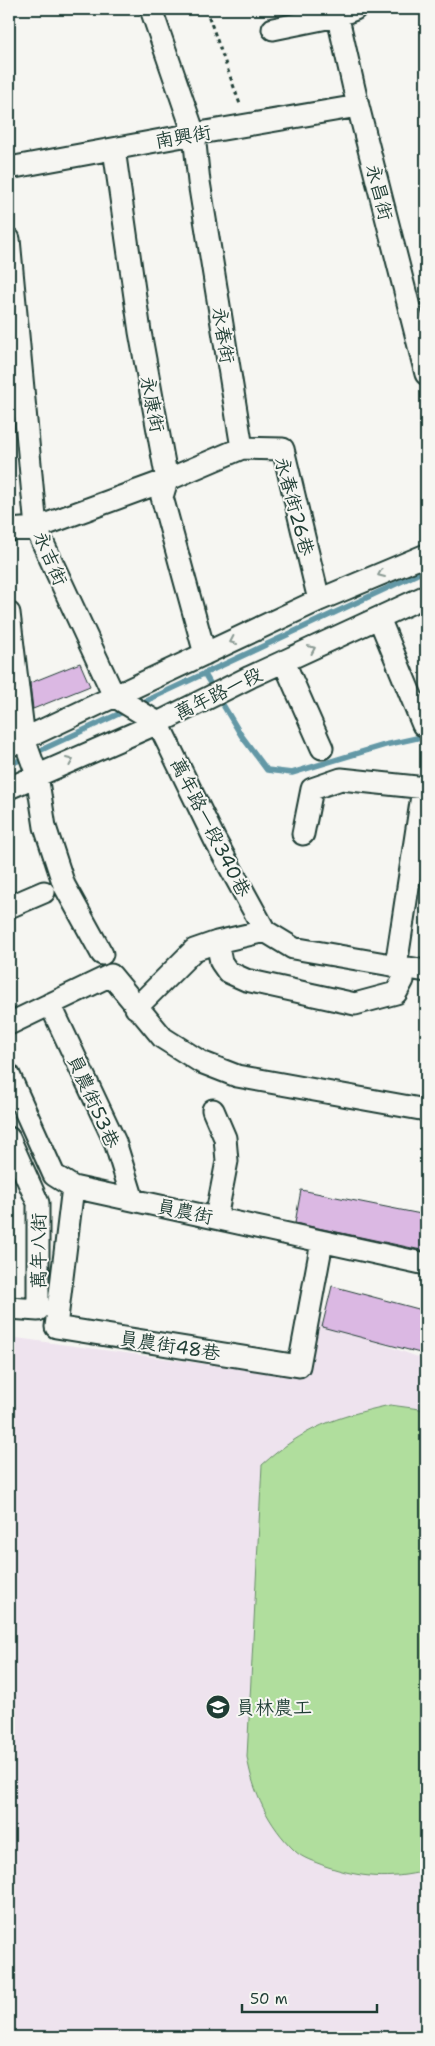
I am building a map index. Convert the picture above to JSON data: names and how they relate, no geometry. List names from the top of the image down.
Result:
{
  "streets": {
    "street": [
      "南興街",
      "永昌街",
      "永春街",
      "永康街",
      "永春街26巷",
      "永吉街",
      "萬年路一段",
      "萬年路一段340巷",
      "員農街53巷",
      "員農街",
      "萬年八街",
      "員農街48巷"
    ]
  },
  "crossings": [
    ["南興街", "永昌街"],
    ["南興街", "永春街"],
    ["南興街", "永康街"],
    ["永春街", "永春街26巷"],
    ["萬年路一段", "萬年路一段340巷"],
    ["員農街53巷", "員農街"],
    ["員農街", "員農街48巷"]
  ],
  "places": {
    "school or university": ["員林農工"]
  },
  "scale_bar": "50 m"
}
